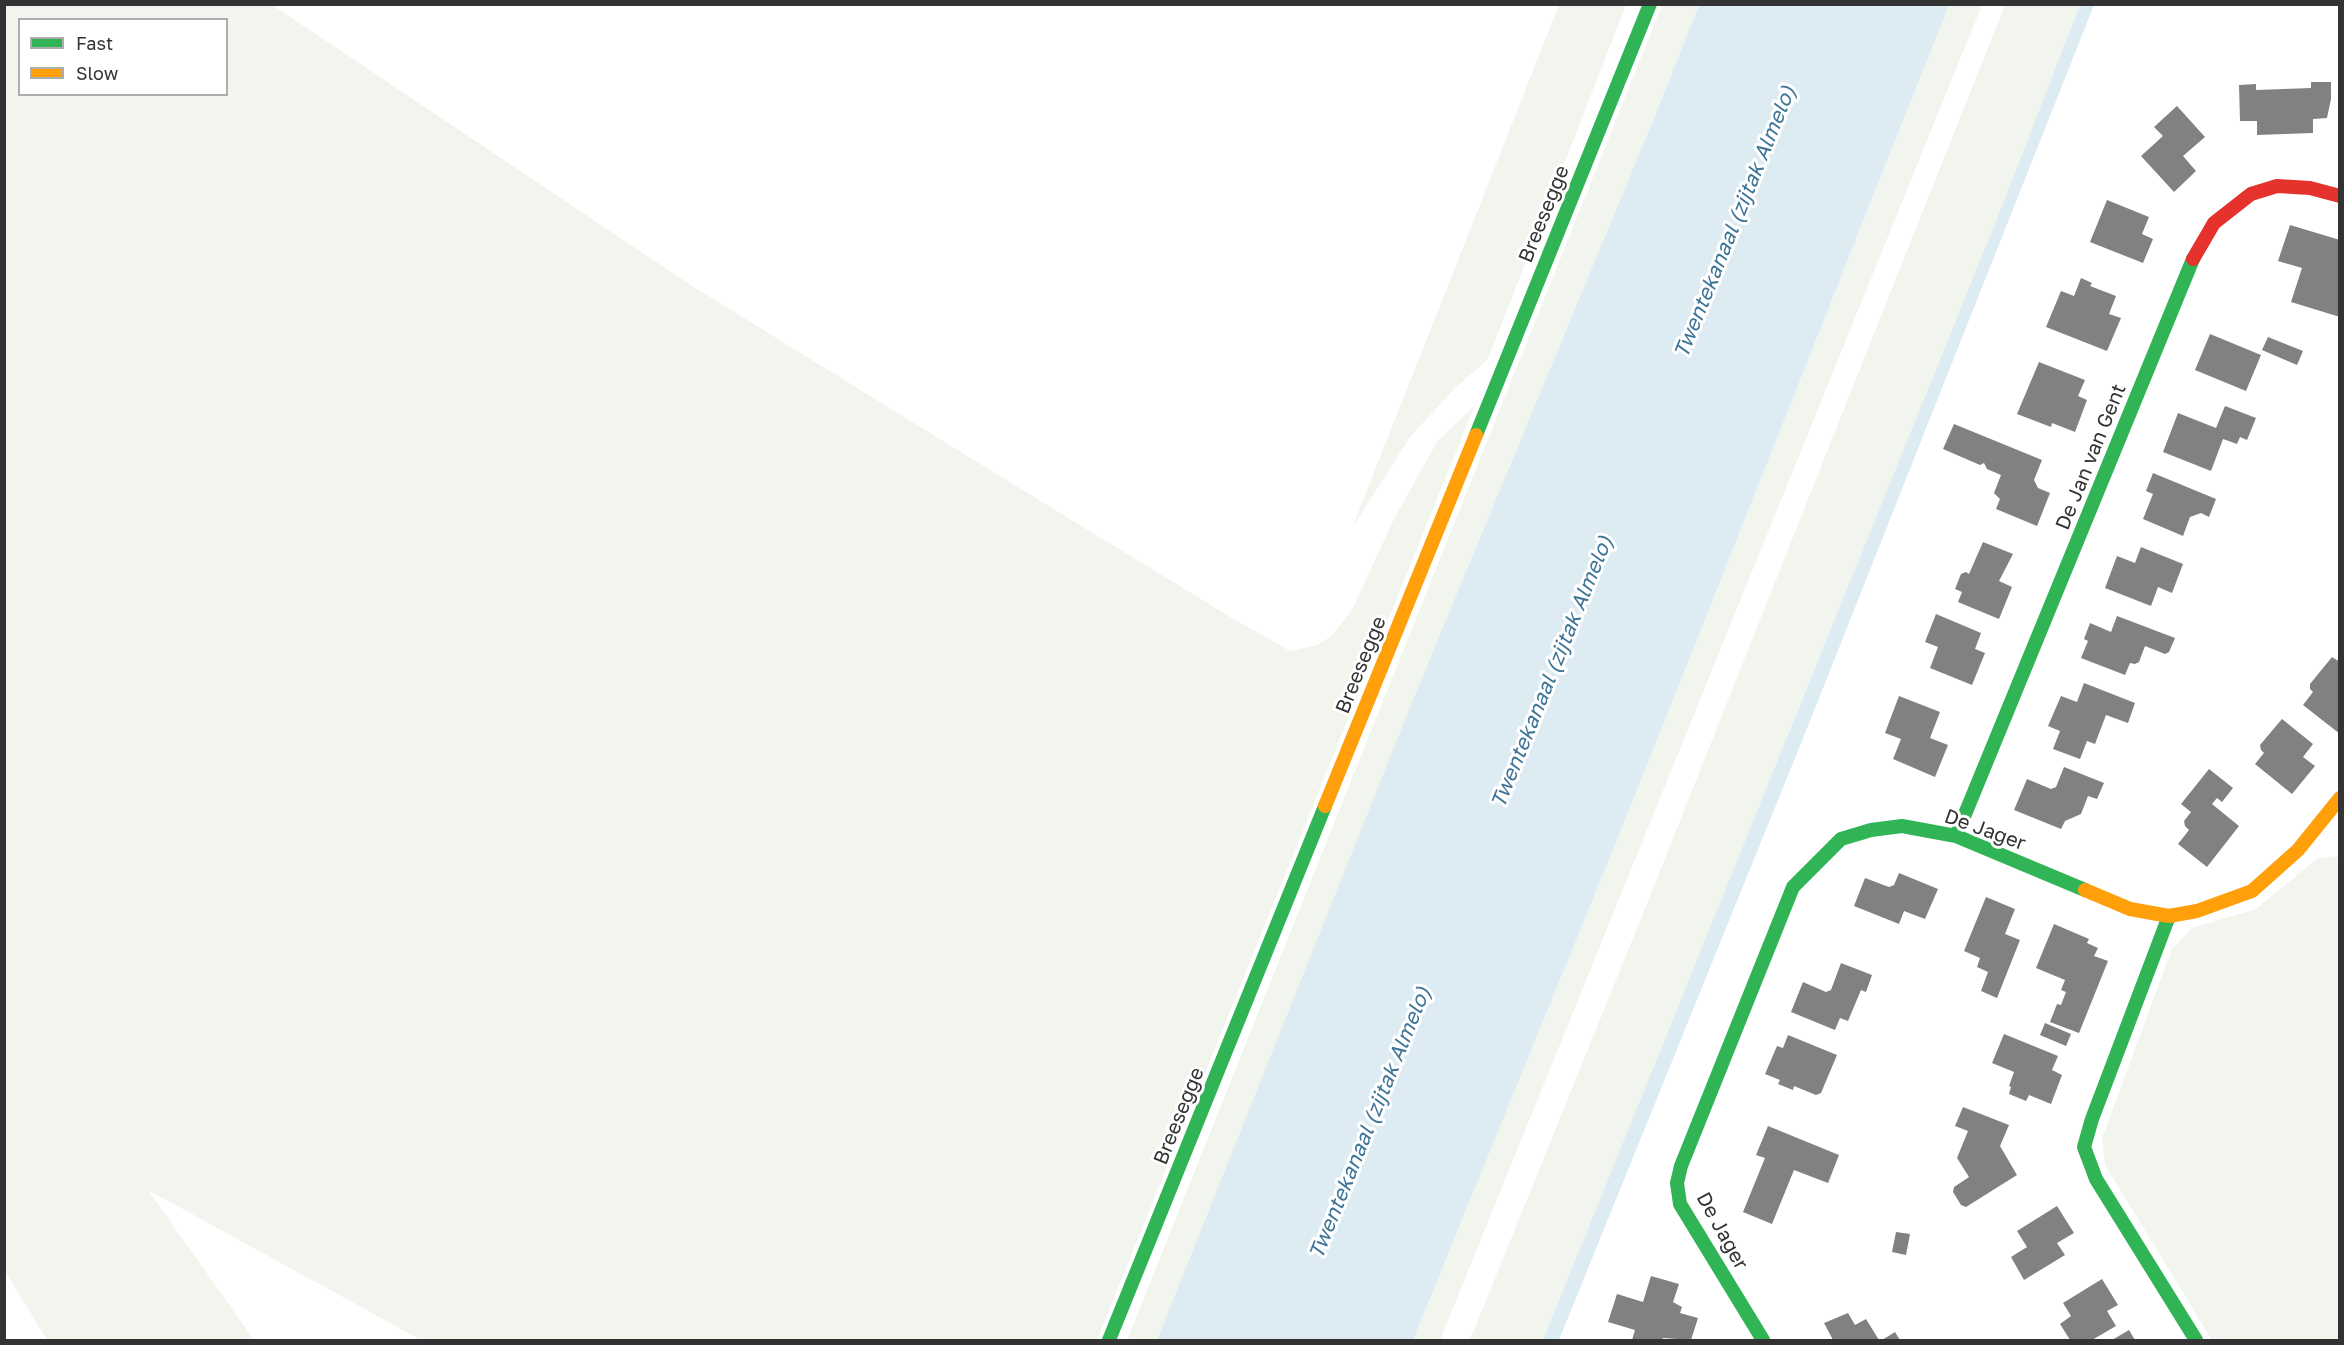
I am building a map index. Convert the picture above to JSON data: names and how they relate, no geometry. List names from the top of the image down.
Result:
{
  "streets": {
    "street": ["Breesegge", "De Jan van Gent", "De Jager"]
  },
  "crossings": [
    ["De Jan van Gent", "De Jager"]
  ],
  "water": ["Twentekanaal (zijtak Almelo)"],
  "legend": ["Fast", "Slow"]
}
